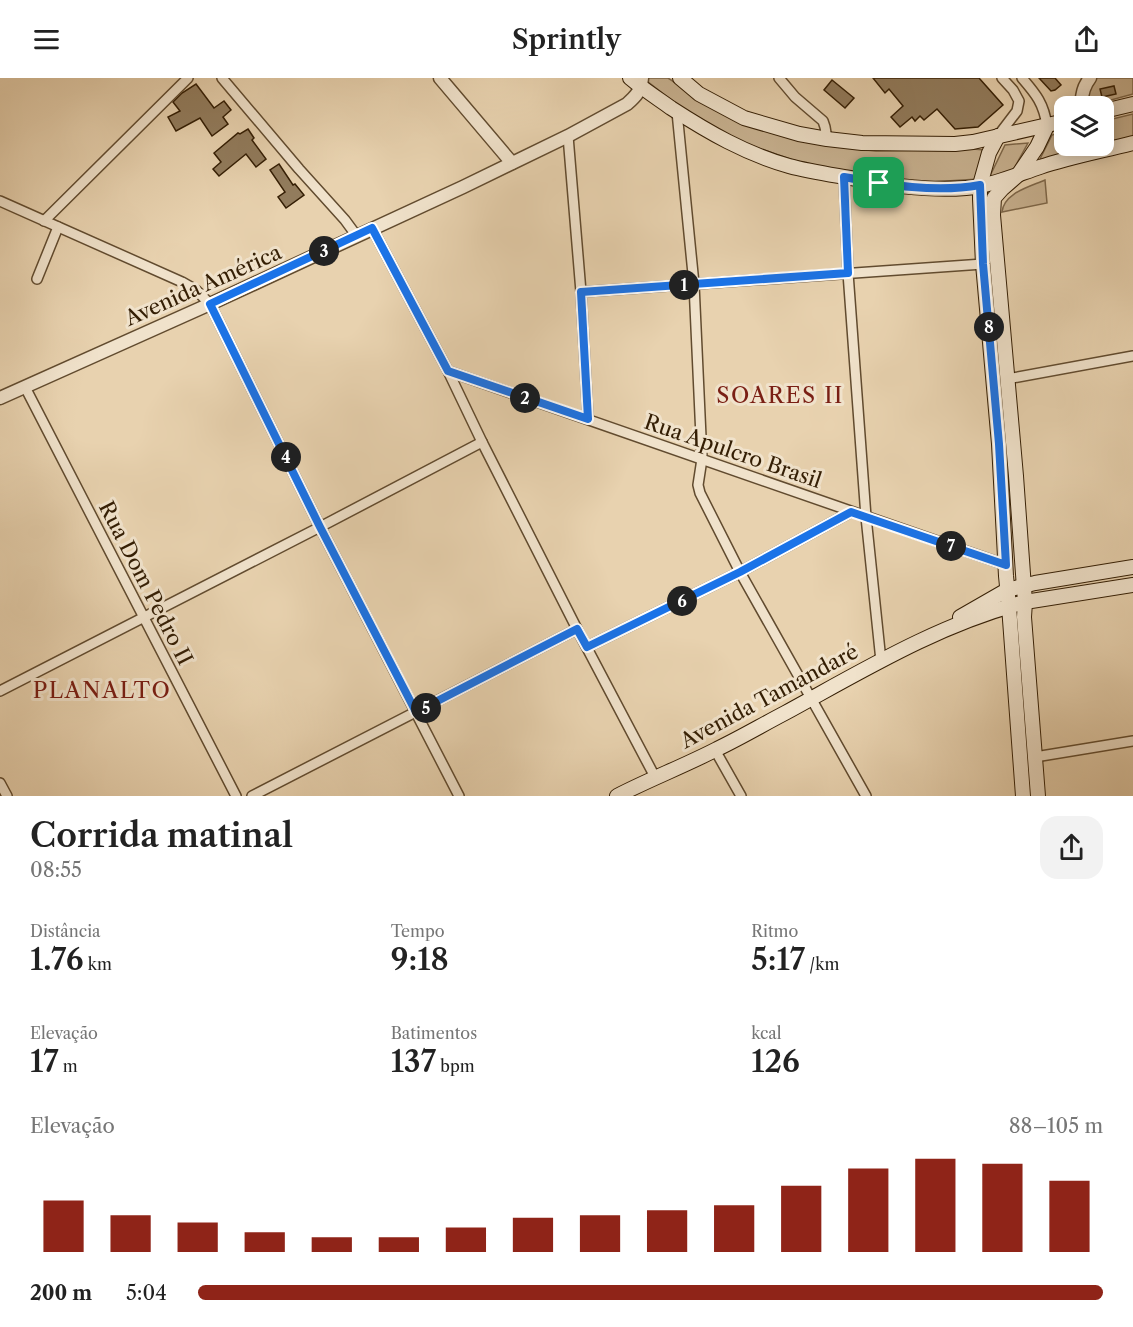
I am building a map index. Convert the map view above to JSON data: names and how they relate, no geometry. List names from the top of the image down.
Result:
{
  "streets": {
    "main road": ["Avenida Tamandaré"],
    "street": ["Avenida América", "Rua Apulcro Brasil", "Rua Dom Pedro II"]
  },
  "crossings": [
    ["Avenida América", "Rua Dom Pedro II"]
  ],
  "districts": ["SOARES II", "PLANALTO"],
  "page": {
    "header": "Sprintly",
    "pins": [
      "3",
      "1",
      "8",
      "2",
      "4",
      "7",
      "6",
      "5"
    ],
    "heading": ["Corrida matinal", "08:55"],
    "stats": [
      ["Distância", "1.76 km"],
      ["Tempo", "9:18"],
      ["Ritmo", "5:17 /km"],
      ["Elevação", "17 m"],
      ["Batimentos", "137 bpm"],
      ["kcal", "126"]
    ],
    "chart": ["Elevação", "88–105 m"],
    "list": [
      {
        "name": "200 m",
        "note": "5:04"
      }
    ]
  }
}
